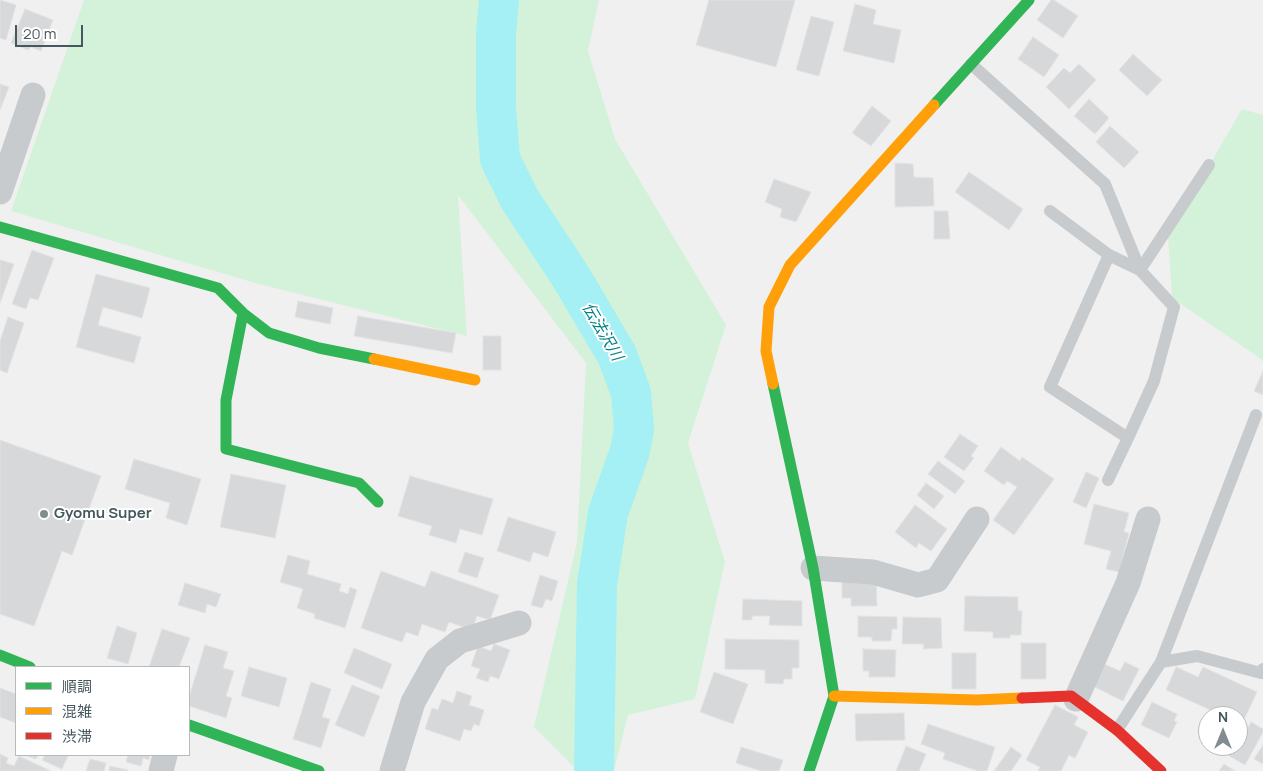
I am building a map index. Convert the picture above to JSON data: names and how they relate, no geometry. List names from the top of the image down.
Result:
{
  "water": ["伝法沢川"],
  "places": ["Gyomu Super"],
  "legend": ["順調", "混雑", "渋滞"],
  "scale_bar": "20 m",
  "north": "top"
}
